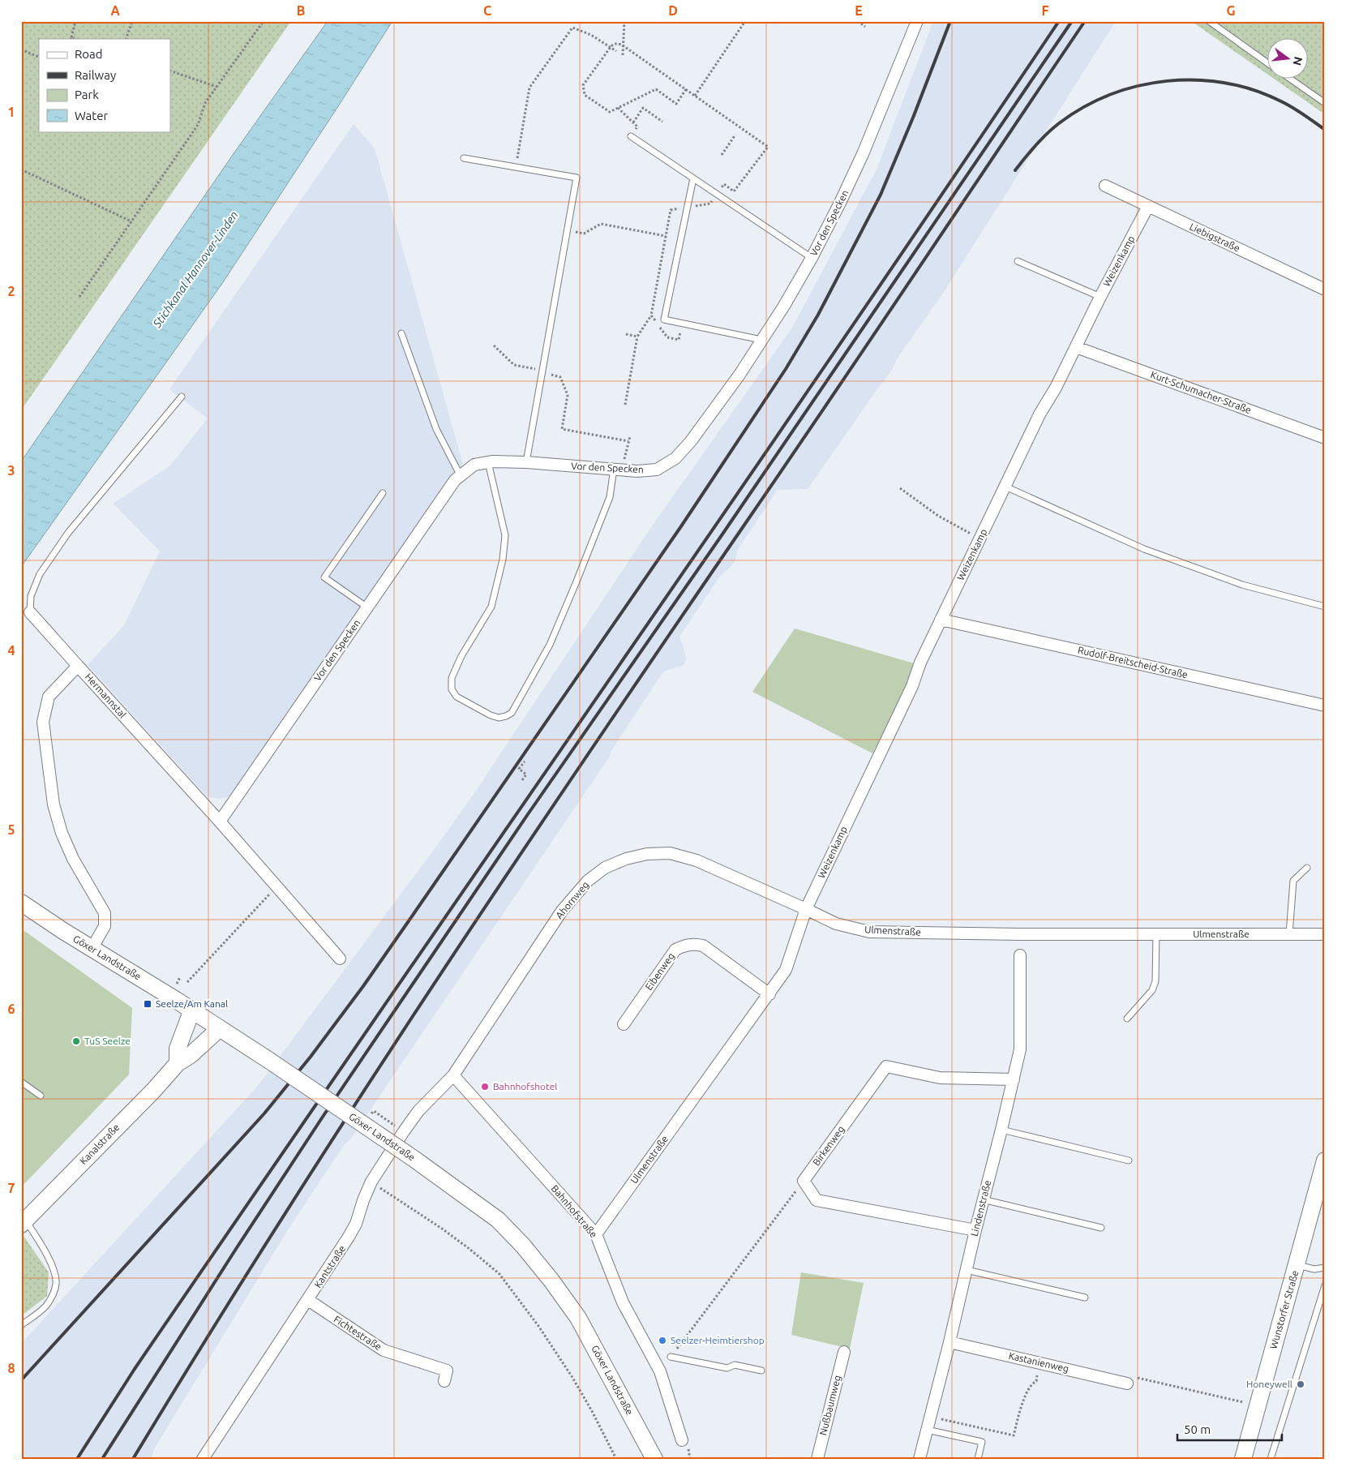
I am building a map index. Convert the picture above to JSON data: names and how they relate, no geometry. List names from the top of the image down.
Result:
{
  "streets": {
    "main road": ["Göxer Landstraße", "Kanalstraße", "Wunstorfer Straße"],
    "street": [
      "Vor den Specken",
      "Liebigstraße",
      "Weizenkamp",
      "Kurt-Schumacher-Straße",
      "Rudolf-Breitscheid-Straße",
      "Hermannstal",
      "Ahornweg",
      "Ulmenstraße",
      "Eibenweg",
      "Birkenweg",
      "Lindenstraße",
      "Bahnhofstraße",
      "Kantstraße",
      "Fichtestraße",
      "Kastanienweg",
      "Nußbaumweg"
    ]
  },
  "crossings": [
    ["Vor den Specken", "Hermannstal"],
    ["Liebigstraße", "Weizenkamp"],
    ["Weizenkamp", "Kurt-Schumacher-Straße"],
    ["Weizenkamp", "Rudolf-Breitscheid-Straße"],
    ["Weizenkamp", "Ahornweg"],
    ["Weizenkamp", "Ulmenstraße"],
    ["Hermannstal", "Göxer Landstraße"],
    ["Ahornweg", "Ulmenstraße"],
    ["Ahornweg", "Bahnhofstraße"],
    ["Ahornweg", "Kantstraße"],
    ["Ulmenstraße", "Eibenweg"],
    ["Ulmenstraße", "Bahnhofstraße"],
    ["Göxer Landstraße", "Kanalstraße"],
    ["Birkenweg", "Lindenstraße"],
    ["Lindenstraße", "Kastanienweg"],
    ["Bahnhofstraße", "Kantstraße"],
    ["Kantstraße", "Fichtestraße"]
  ],
  "water": ["Stichkanal Hannover-Linden"],
  "places": {
    "transit": ["Seelze/Am Kanal"],
    "other": [
      "TuS Seelze",
      "Bahnhofshotel",
      "Seelzer-Heimtiershop",
      "Honeywell"
    ]
  },
  "legend": [
    "Road",
    "Railway",
    "Park",
    "Water"
  ],
  "scale_bar": "50 m",
  "north": "right",
  "grid": {
    "columns": [
      "A",
      "B",
      "C",
      "D",
      "E",
      "F",
      "G"
    ],
    "rows": [
      "1",
      "2",
      "3",
      "4",
      "5",
      "6",
      "7",
      "8"
    ]
  }
}
